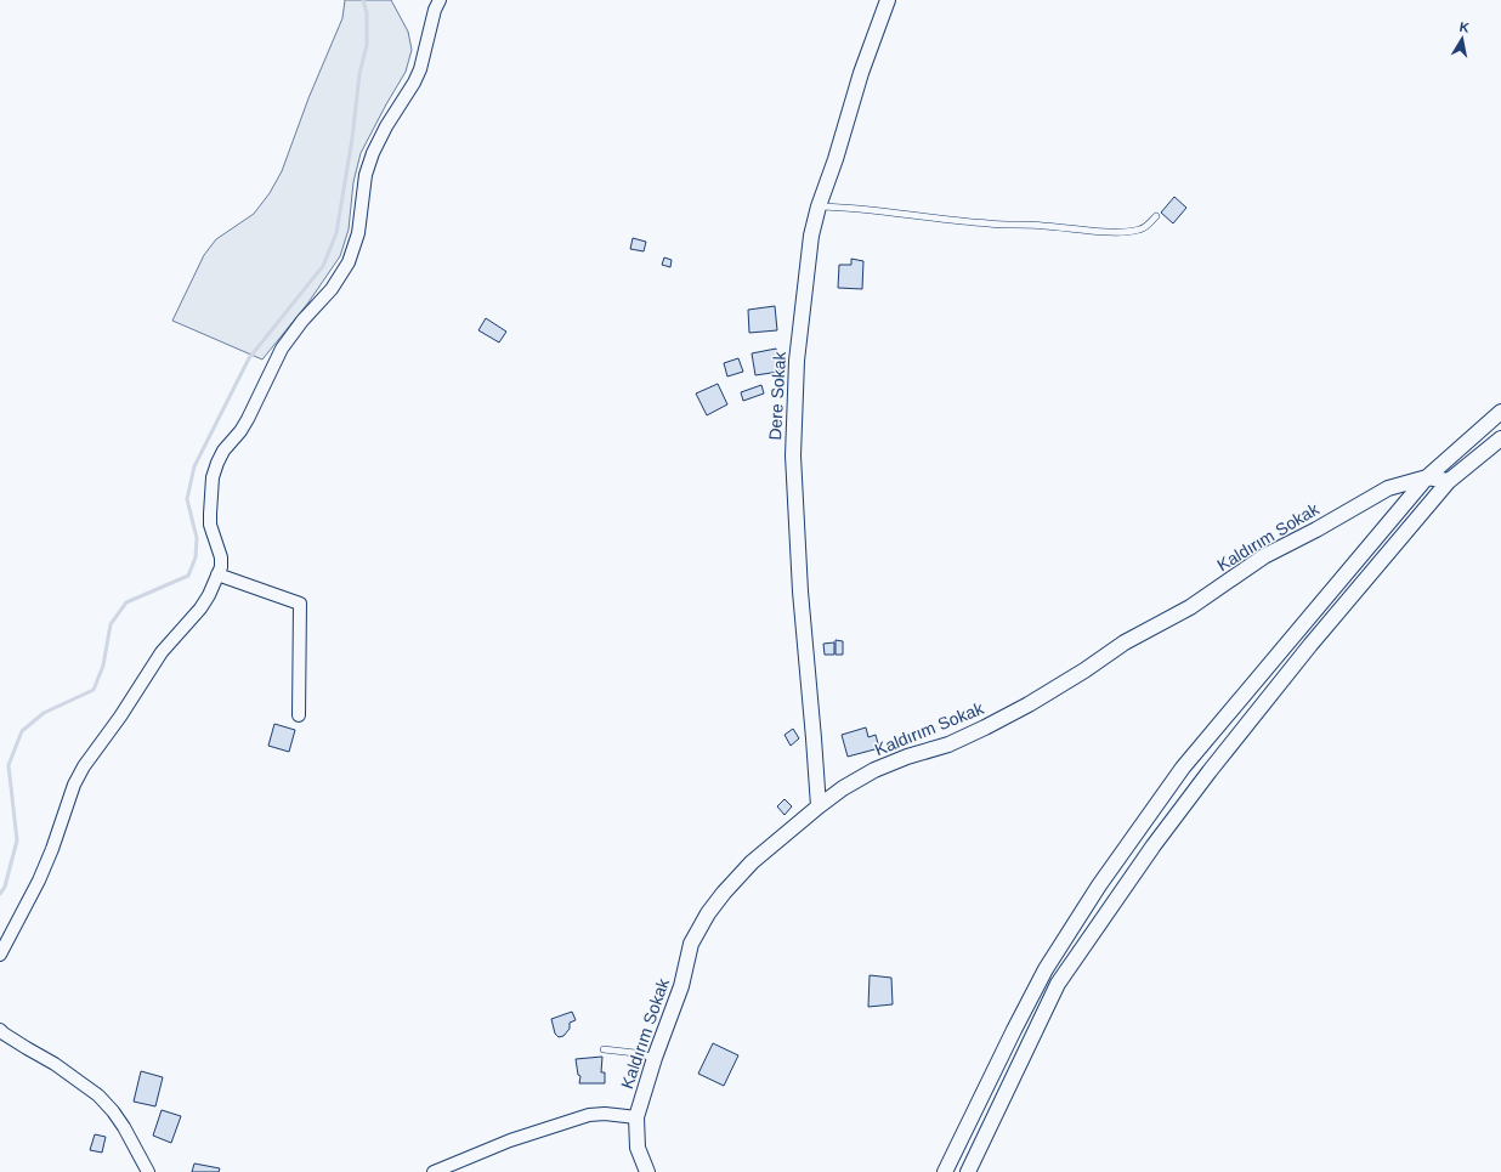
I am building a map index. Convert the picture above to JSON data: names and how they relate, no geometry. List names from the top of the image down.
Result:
{
  "streets": {
    "street": ["Dere Sokak", "Kaldırım Sokak"]
  },
  "crossings": [
    ["Dere Sokak", "Kaldırım Sokak"]
  ],
  "north": "top"
}
